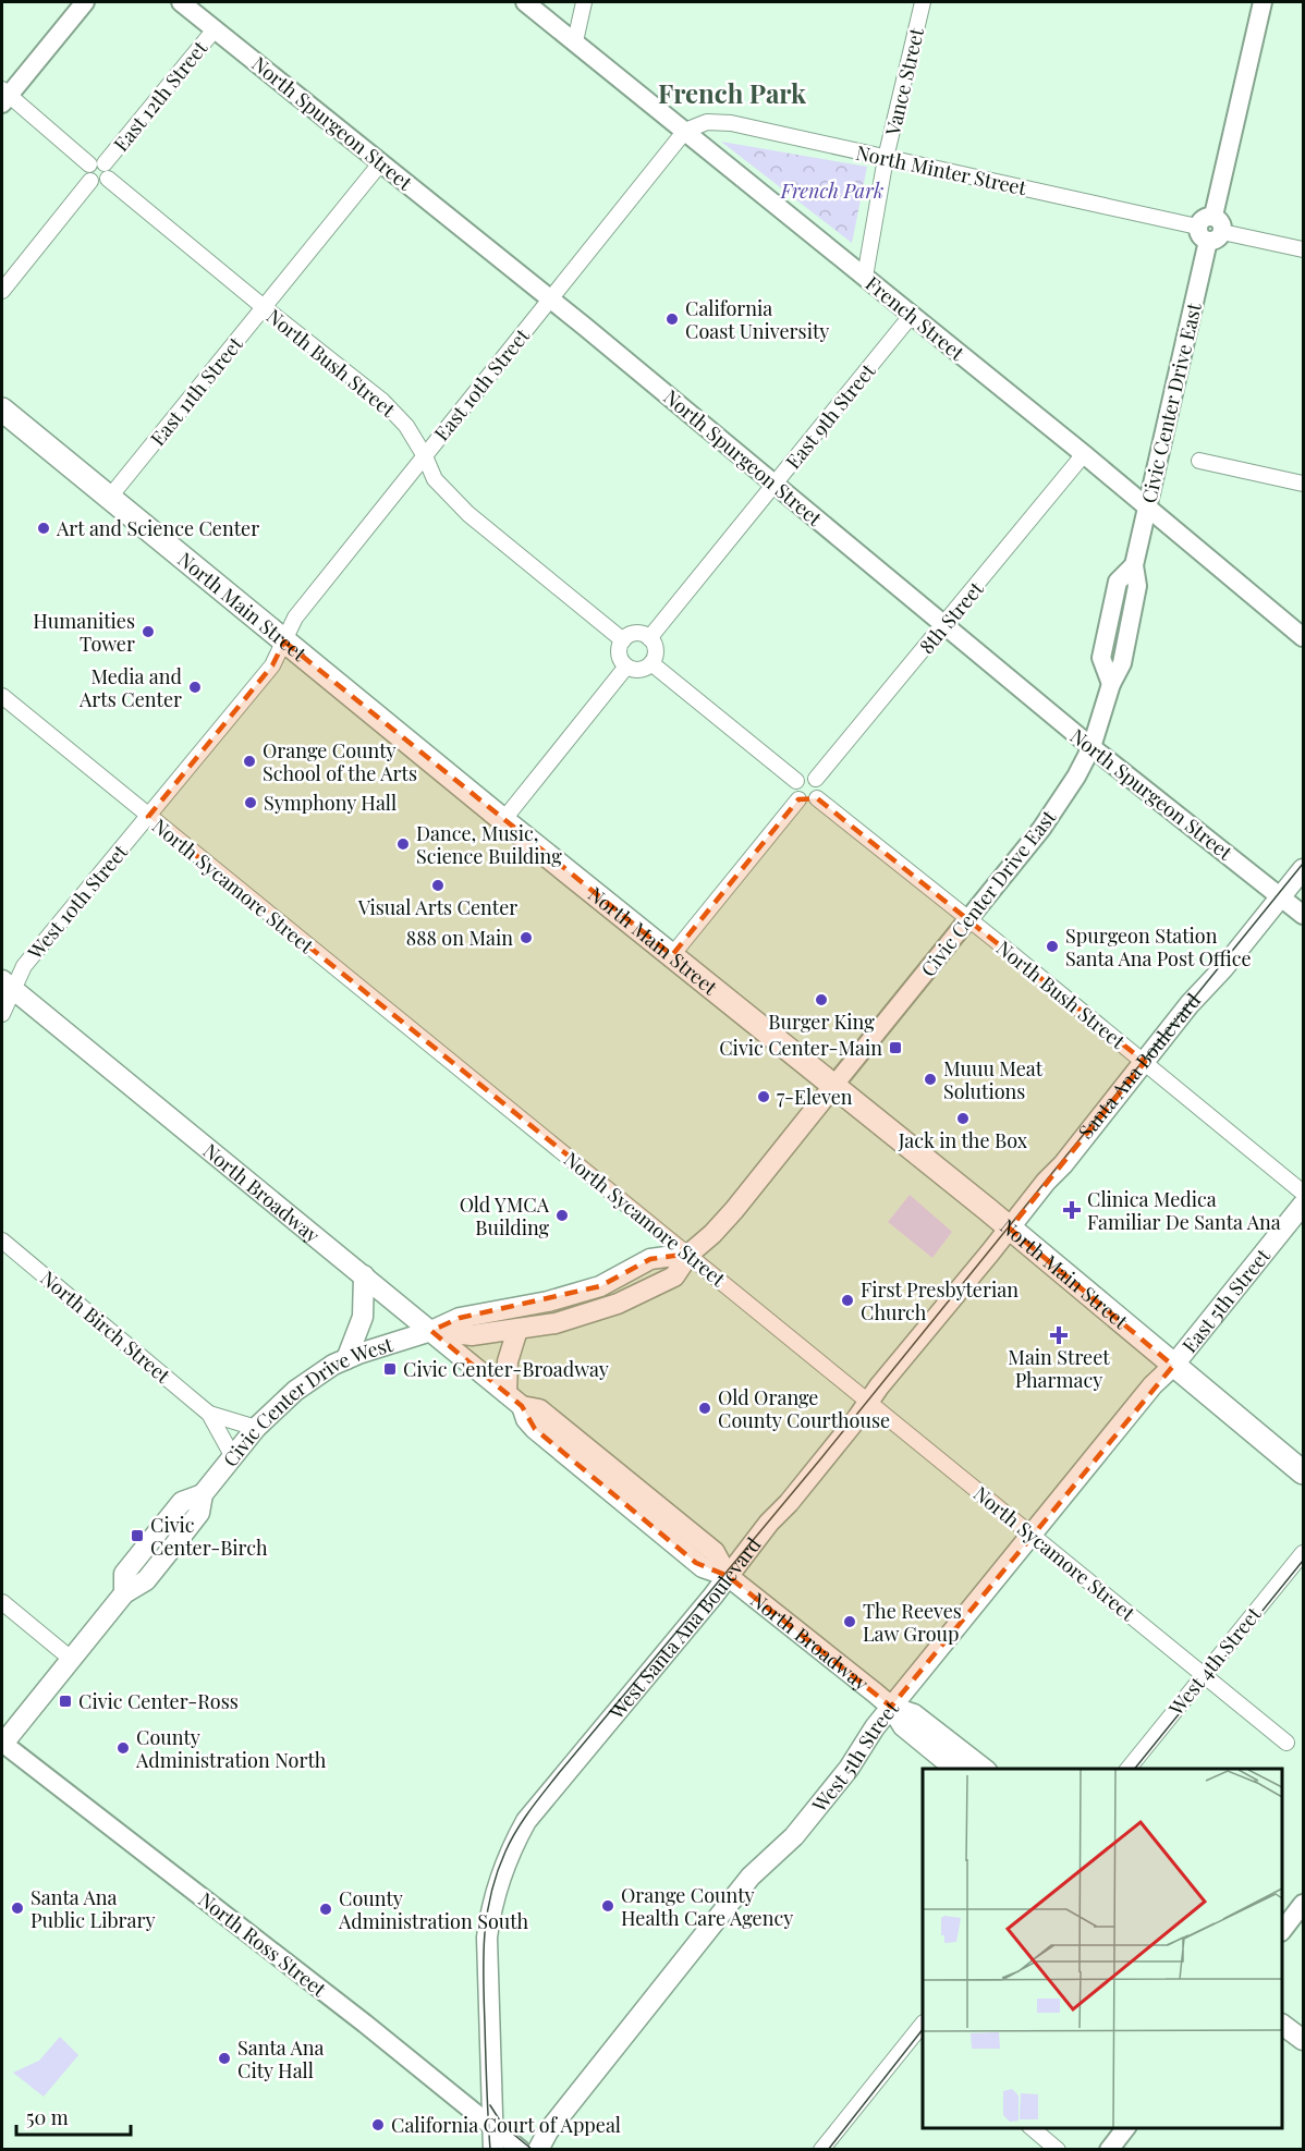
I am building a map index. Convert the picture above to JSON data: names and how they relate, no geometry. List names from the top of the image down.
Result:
{
  "streets": {
    "main road": [
      "North Main Street",
      "Santa Ana Boulevard",
      "North Broadway",
      "East 5th Street",
      "Civic Center Drive West",
      "West Santa Ana Boulevard",
      "West 5th Street"
    ],
    "street": [
      "Vance Street",
      "East 12th Street",
      "North Spurgeon Street",
      "North Minter Street",
      "French Street",
      "North Bush Street",
      "East 10th Street",
      "East 11th Street",
      "Civic Center Drive East",
      "East 9th Street",
      "8th Street",
      "North Sycamore Street",
      "West 10th Street",
      "North Birch Street",
      "West 4th Street",
      "North Ross Street"
    ]
  },
  "crossings": [
    ["Vance Street", "North Minter Street"],
    ["Vance Street", "French Street"],
    ["East 12th Street", "North Spurgeon Street"],
    ["East 12th Street", "North Bush Street"],
    ["North Spurgeon Street", "East 10th Street"],
    ["North Spurgeon Street", "East 11th Street"],
    ["North Spurgeon Street", "Civic Center Drive East"],
    ["North Spurgeon Street", "East 9th Street"],
    ["North Spurgeon Street", "8th Street"],
    ["North Spurgeon Street", "Santa Ana Boulevard"],
    ["North Minter Street", "French Street"],
    ["North Minter Street", "East 10th Street"],
    ["North Minter Street", "Civic Center Drive East"],
    ["French Street", "East 10th Street"],
    ["French Street", "Civic Center Drive East"],
    ["French Street", "East 9th Street"],
    ["French Street", "8th Street"],
    ["North Bush Street", "East 10th Street"],
    ["North Bush Street", "East 11th Street"],
    ["North Bush Street", "Civic Center Drive East"],
    ["North Bush Street", "East 9th Street"],
    ["North Bush Street", "8th Street"],
    ["North Bush Street", "Santa Ana Boulevard"],
    ["East 10th Street", "North Main Street"],
    ["East 10th Street", "West 10th Street"],
    ["East 11th Street", "North Main Street"],
    ["Civic Center Drive East", "North Main Street"],
    ["Civic Center Drive East", "Civic Center Drive West"],
    ["North Main Street", "West 10th Street"],
    ["North Main Street", "East 5th Street"],
    ["North Main Street", "Civic Center Drive West"],
    ["North Main Street", "West Santa Ana Boulevard"],
    ["North Main Street", "West 5th Street"],
    ["North Sycamore Street", "West 10th Street"],
    ["North Sycamore Street", "Civic Center Drive West"],
    ["North Sycamore Street", "West Santa Ana Boulevard"],
    ["North Sycamore Street", "West 4th Street"],
    ["North Sycamore Street", "West 5th Street"],
    ["West 10th Street", "North Broadway"],
    ["Santa Ana Boulevard", "West Santa Ana Boulevard"],
    ["North Broadway", "Civic Center Drive West"],
    ["North Broadway", "West Santa Ana Boulevard"],
    ["North Broadway", "West 5th Street"],
    ["East 5th Street", "West 5th Street"],
    ["North Birch Street", "Civic Center Drive West"],
    ["Civic Center Drive West", "North Ross Street"],
    ["West Santa Ana Boulevard", "North Ross Street"]
  ],
  "districts": ["French Park"],
  "parks": ["French Park"],
  "places": {
    "other": [
      "California Coast University",
      "Art and Science Center",
      "Humanities Tower",
      "Media and Arts Center",
      "Orange County School of the Arts",
      "Symphony Hall",
      "Dance, Music, Science Building",
      "Visual Arts Center",
      "888 on Main",
      "Spurgeon Station Santa Ana Post Office",
      "Burger King",
      "Muuu Meat Solutions",
      "7-Eleven",
      "Jack in the Box",
      "Old YMCA Building",
      "First Presbyterian Church",
      "Old Orange County Courthouse",
      "The Reeves Law Group",
      "County Administration North",
      "Orange County Health Care Agency",
      "Santa Ana Public Library",
      "County Administration South",
      "Santa Ana City Hall",
      "California Court of Appeal"
    ],
    "transit": [
      "Civic Center-Main",
      "Civic Center-Broadway",
      "Civic Center-Birch",
      "Civic Center-Ross"
    ],
    "health": ["Clinica Medica Familiar De Santa Ana", "Main Street Pharmacy"]
  },
  "scale_bar": "50 m"
}
